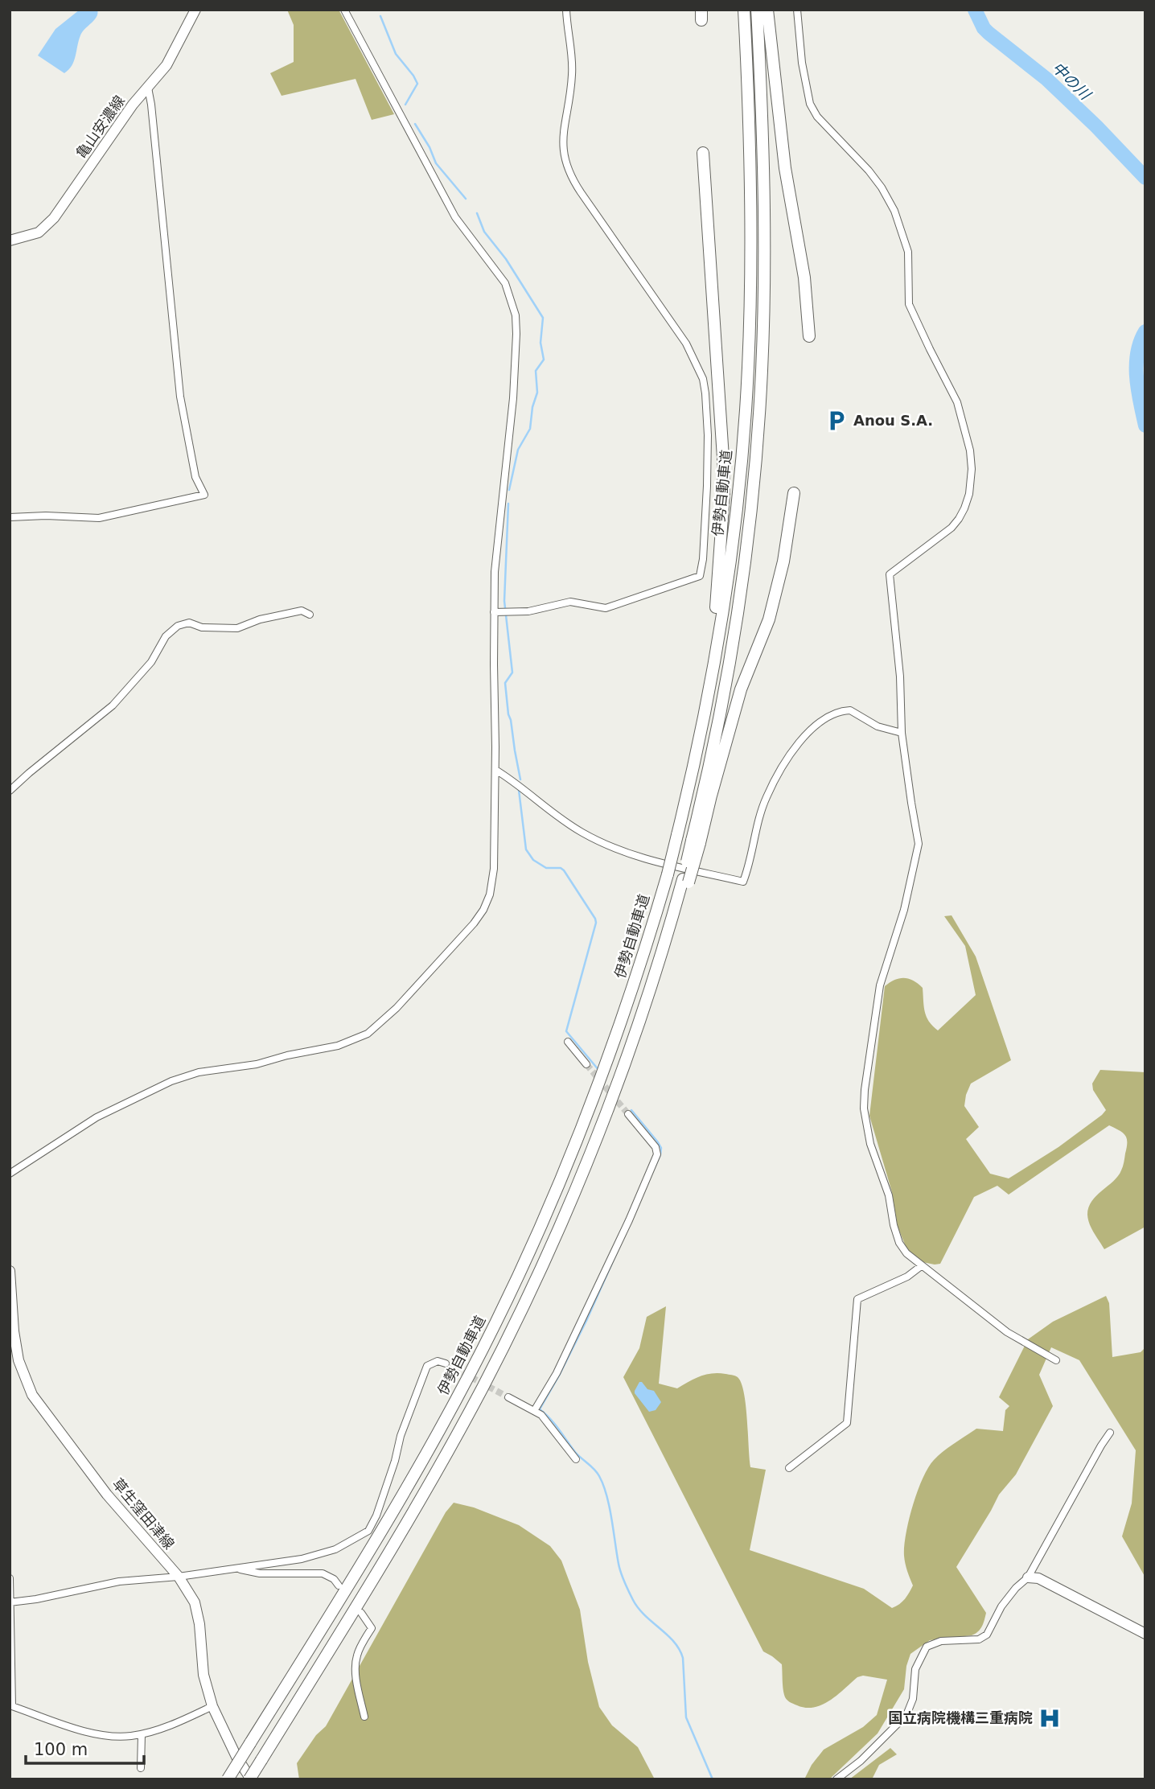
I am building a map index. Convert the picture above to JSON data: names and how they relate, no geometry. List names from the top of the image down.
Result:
{
  "streets": {
    "highway": ["伊勢自動車道"],
    "main road": ["亀山安濃線", "草生窪田津線"]
  },
  "crossings": [
    ["伊勢自動車道", "草生窪田津線"]
  ],
  "water": ["中の川"],
  "places": {
    "parking": ["Anou S.A."],
    "hospital": ["国立病院機構三重病院"]
  },
  "scale_bar": "100 m"
}
